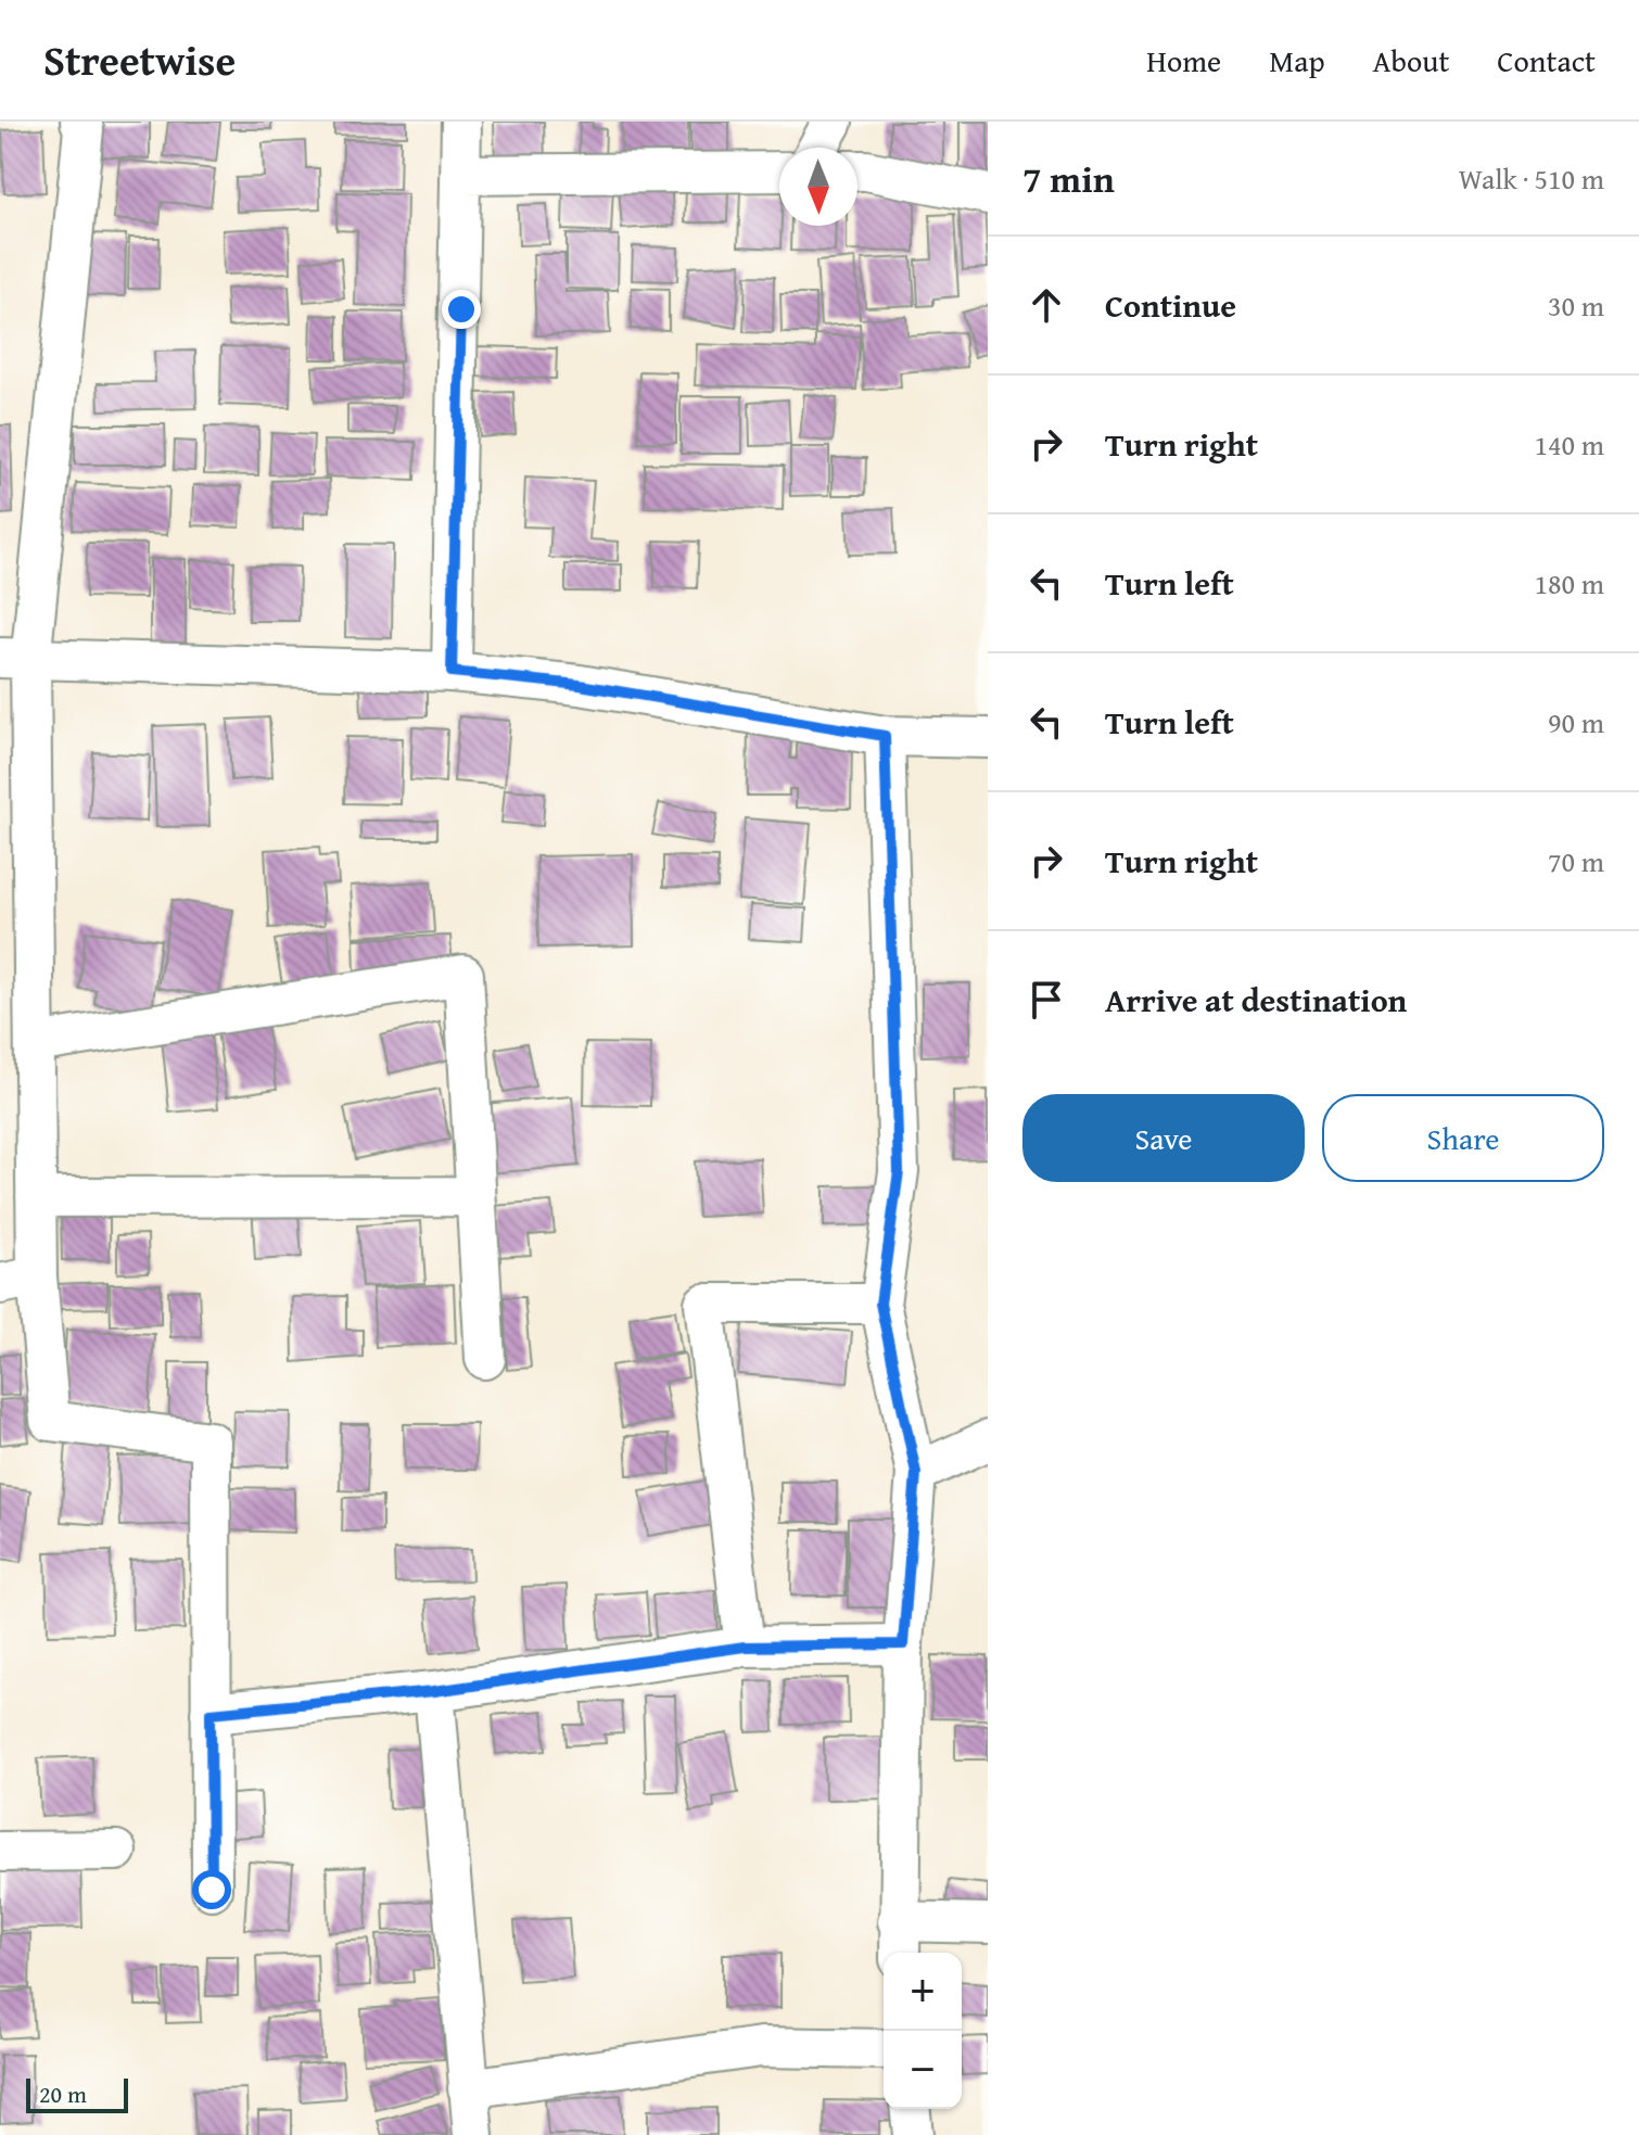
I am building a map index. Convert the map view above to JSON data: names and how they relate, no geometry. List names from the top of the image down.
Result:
{
  "scale_bar": "20 m",
  "north": "bottom",
  "page": {
    "header": "Streetwise",
    "nav": [
      "Home",
      "Map",
      "About",
      "Contact"
    ],
    "heading": ["7 min", "Walk · 510 m"],
    "list": [
      ["Continue", "30 m"],
      ["Turn right", "140 m"],
      ["Turn left", "180 m"],
      ["Turn left", "90 m"],
      ["Turn right", "70 m"],
      "Arrive at destination"
    ],
    "buttons": ["Save", "Share"],
    "map_buttons": ["+", "−"],
    "scale": "20 m"
  }
}
